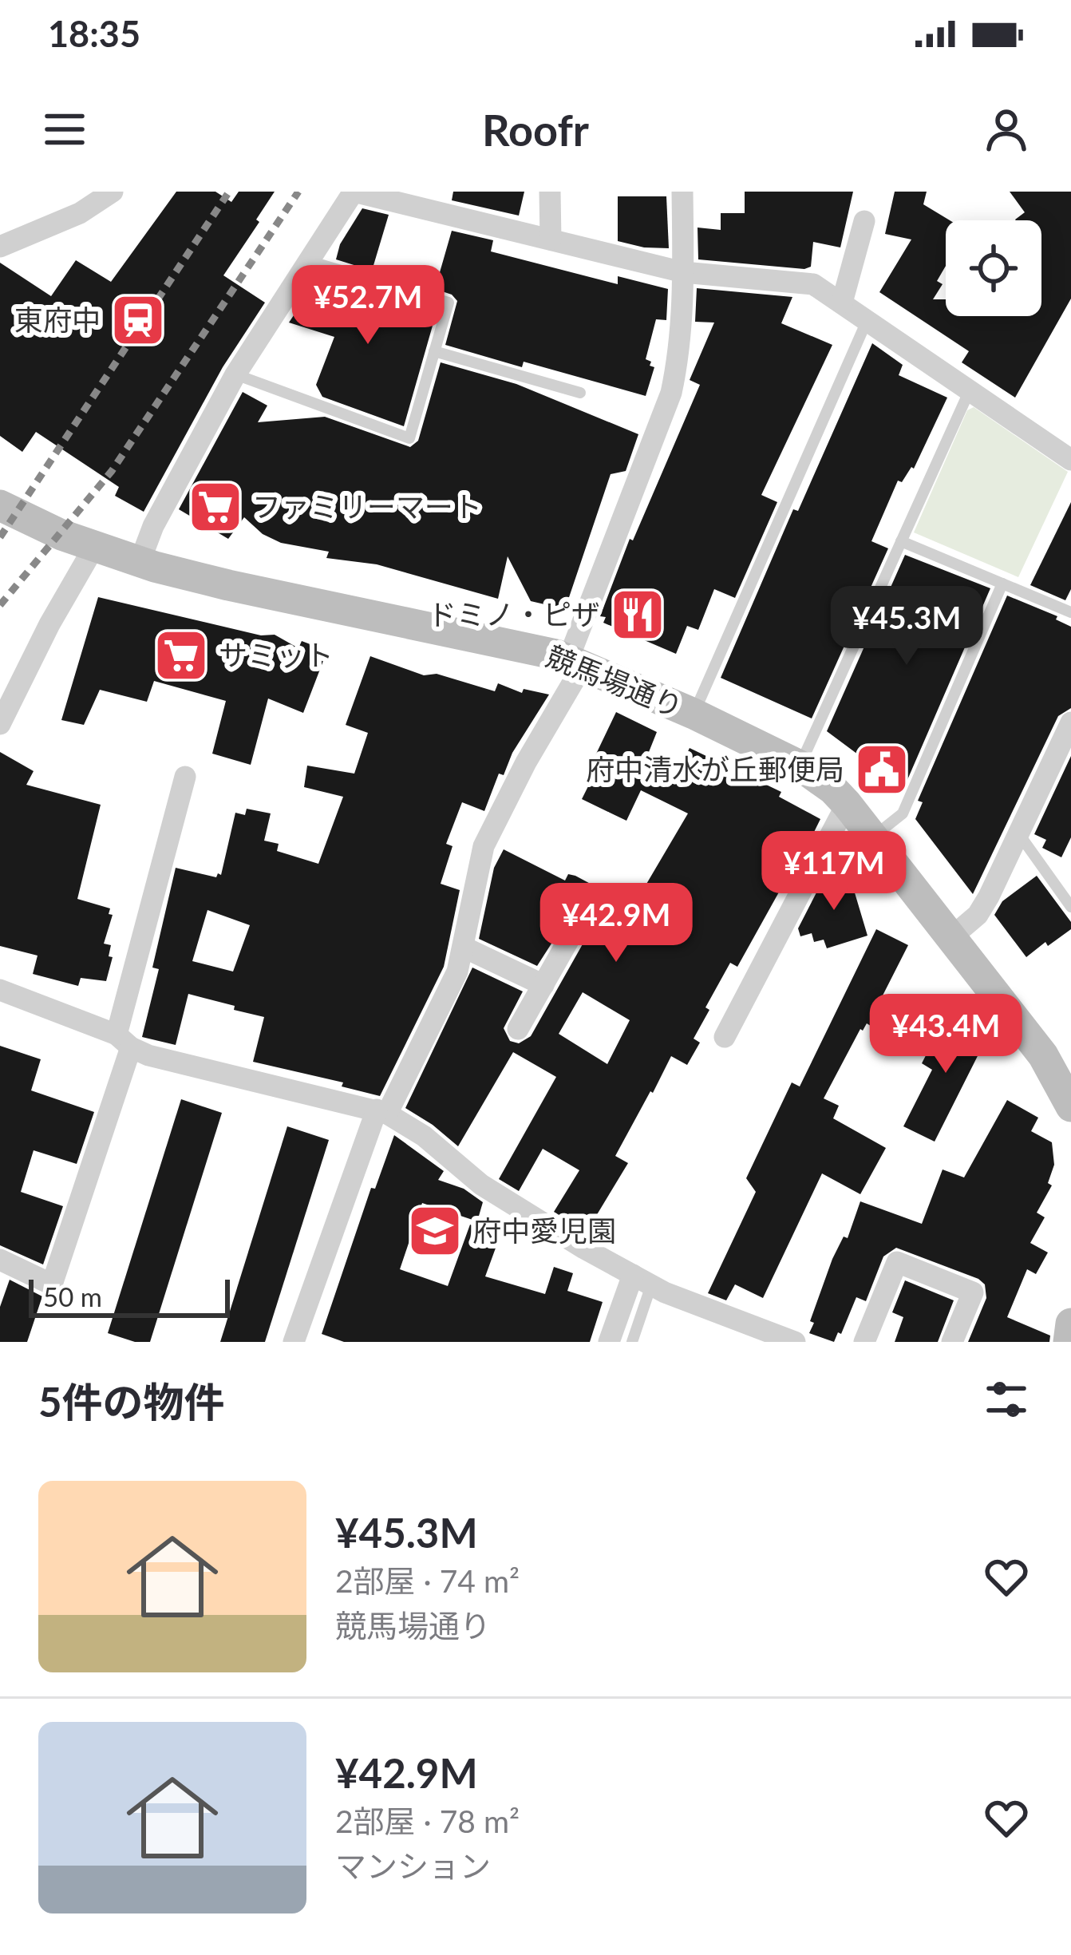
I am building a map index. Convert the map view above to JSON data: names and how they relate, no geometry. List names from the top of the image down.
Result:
{
  "streets": {
    "street": ["競馬場通り"]
  },
  "places": {
    "station": ["東府中"],
    "supermarket": ["ファミリーマート", "サミット"],
    "restaurant": ["ドミノ・ピザ"],
    "public building": ["府中清水が丘郵便局"],
    "school or university": ["府中愛児園"]
  },
  "scale_bar": "50 m",
  "page": {
    "status": "18:35",
    "header": "Roofr",
    "price": [
      "¥52.7M",
      "¥45.3M",
      "¥117M",
      "¥42.9M",
      "¥43.4M"
    ],
    "scale": "50 m",
    "heading": "5件の物件",
    "list": [
      {
        "name": "¥45.3M",
        "note": "2部屋 · 74 m² · 競馬場通り"
      },
      {
        "name": "¥42.9M",
        "note": "2部屋 · 78 m² · マンション"
      }
    ]
  }
}
